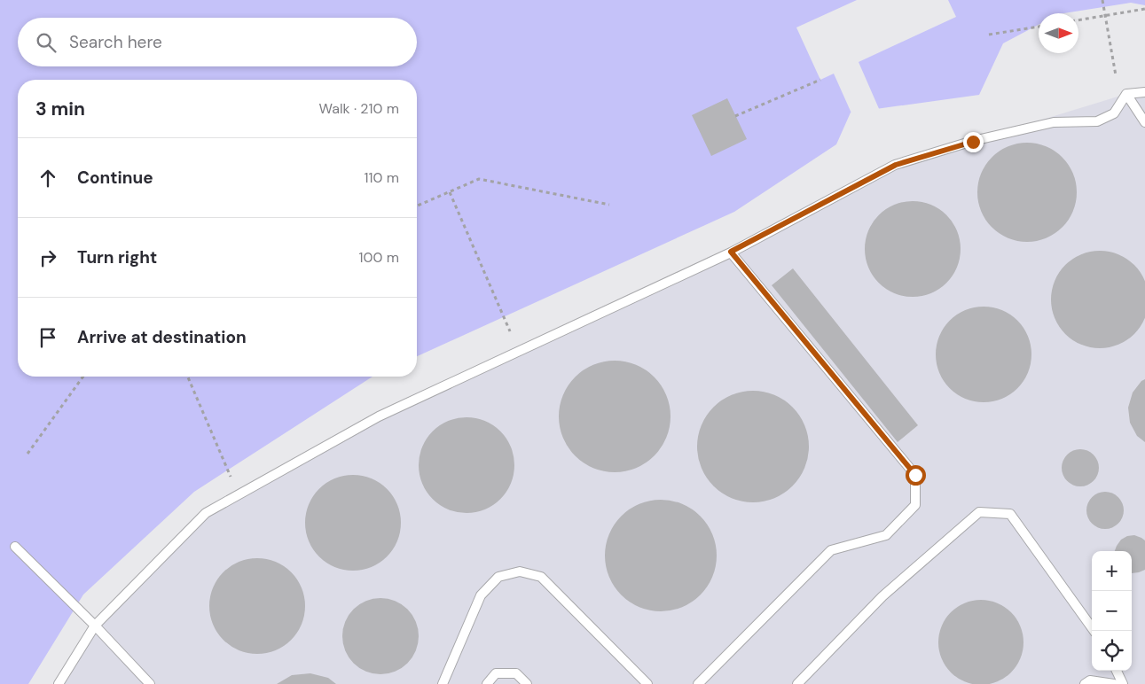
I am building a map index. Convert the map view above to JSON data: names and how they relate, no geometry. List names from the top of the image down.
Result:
{
  "north": "right",
  "page": {
    "search": "Search here",
    "heading": ["3 min", "Walk · 210 m"],
    "list": [
      ["Continue", "110 m"],
      ["Turn right", "100 m"],
      "Arrive at destination"
    ],
    "map_buttons": ["+", "−"]
  }
}
